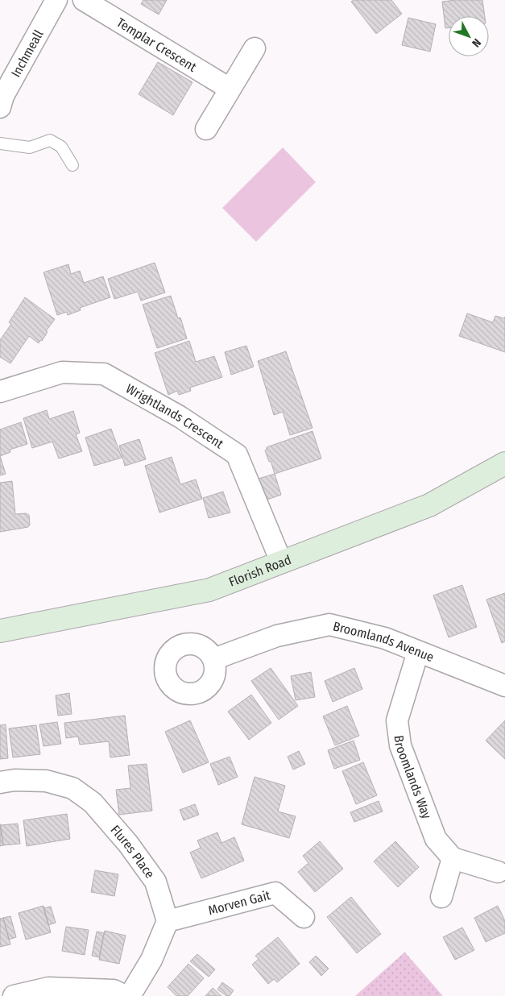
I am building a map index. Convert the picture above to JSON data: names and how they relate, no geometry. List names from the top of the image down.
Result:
{
  "streets": {
    "street": [
      "Templar Crescent",
      "Inchmeall",
      "Wrightlands Crescent",
      "Florish Road",
      "Broomlands Avenue",
      "Broomlands Way",
      "Flures Place",
      "Morven Gait"
    ]
  },
  "crossings": [
    ["Wrightlands Crescent", "Florish Road"],
    ["Broomlands Avenue", "Broomlands Way"],
    ["Flures Place", "Morven Gait"]
  ],
  "north": "bottom right"
}
